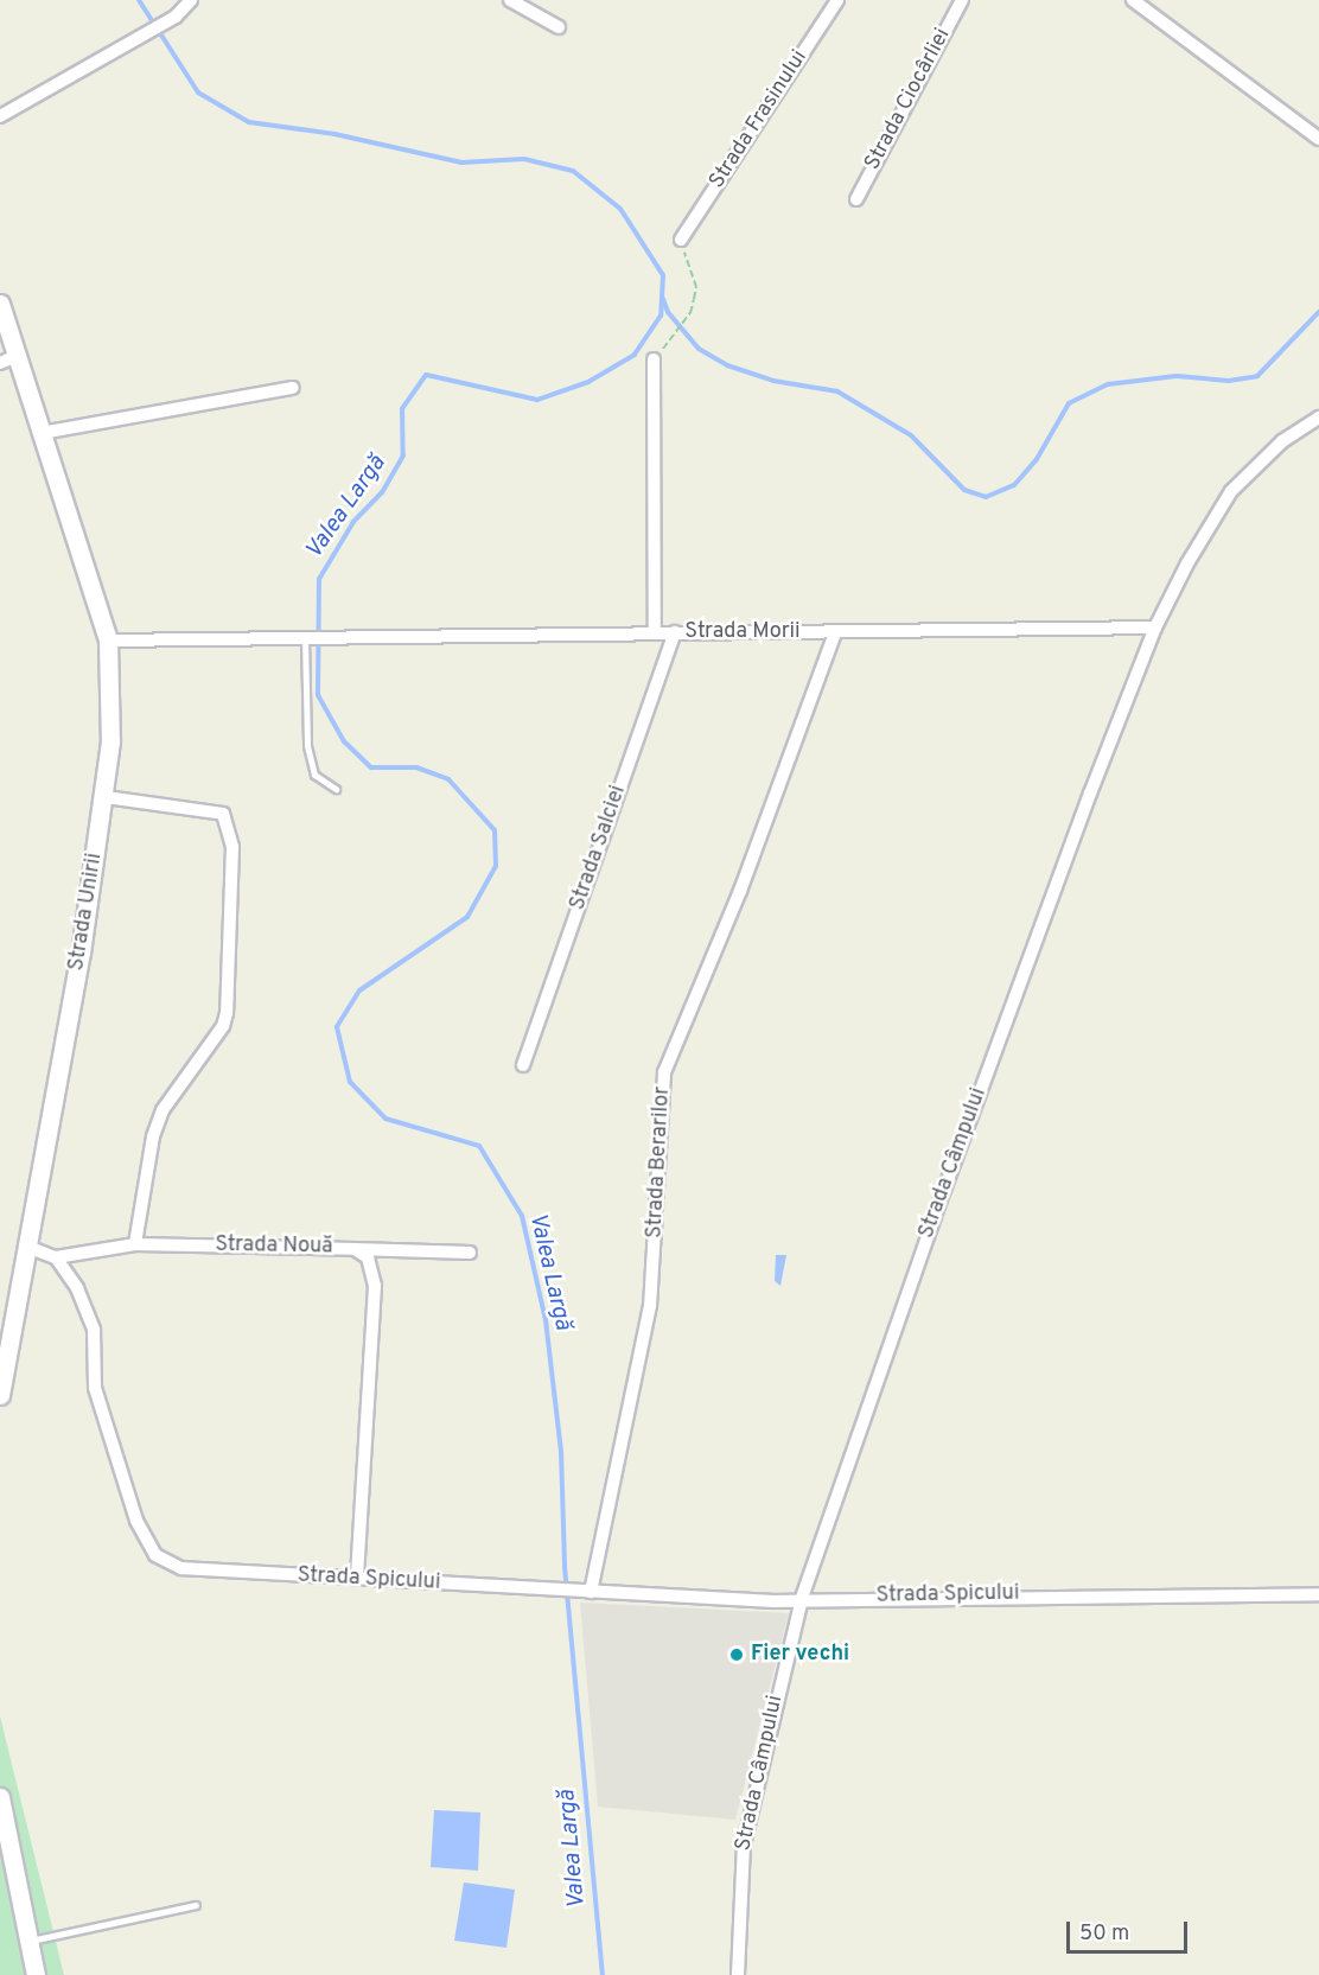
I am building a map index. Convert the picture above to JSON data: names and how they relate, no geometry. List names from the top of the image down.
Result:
{
  "streets": {
    "main road": ["Strada Unirii"],
    "street": [
      "Strada Ciocârliei",
      "Strada Frasinului",
      "Strada Morii",
      "Strada Salciei",
      "Strada Berarilor",
      "Strada Câmpului",
      "Strada Nouă",
      "Strada Spicului"
    ]
  },
  "crossings": [
    ["Strada Morii", "Strada Salciei"],
    ["Strada Morii", "Strada Unirii"],
    ["Strada Morii", "Strada Berarilor"],
    ["Strada Morii", "Strada Câmpului"],
    ["Strada Unirii", "Strada Nouă"],
    ["Strada Berarilor", "Strada Spicului"],
    ["Strada Câmpului", "Strada Spicului"],
    ["Strada Nouă", "Strada Spicului"]
  ],
  "water": ["Valea Largă"],
  "places": ["Fier vechi"],
  "scale_bar": "50 m"
}
